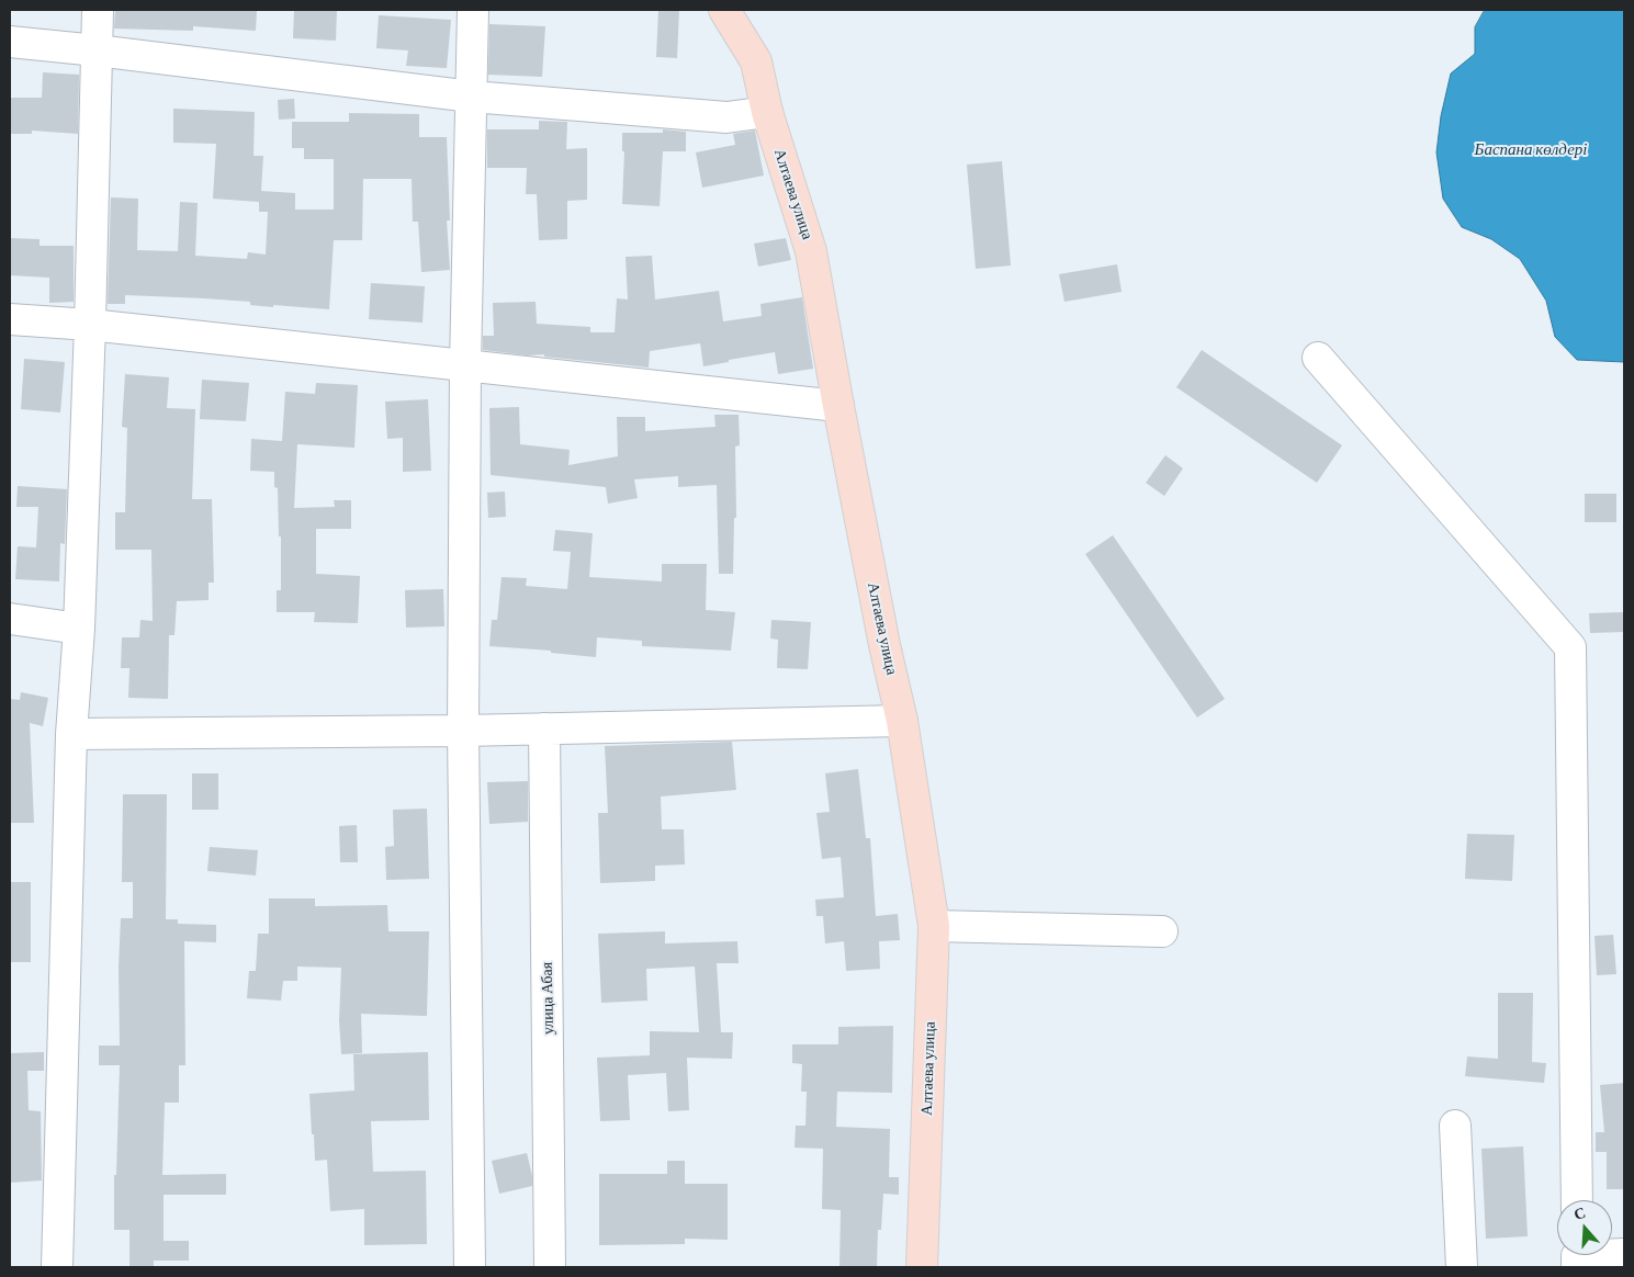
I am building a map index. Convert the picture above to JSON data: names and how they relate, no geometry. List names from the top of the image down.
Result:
{
  "streets": {
    "main road": ["Алтаева улица"],
    "street": ["улица Абая"]
  },
  "water": ["Баспана көлдері"],
  "north": "top"
}
